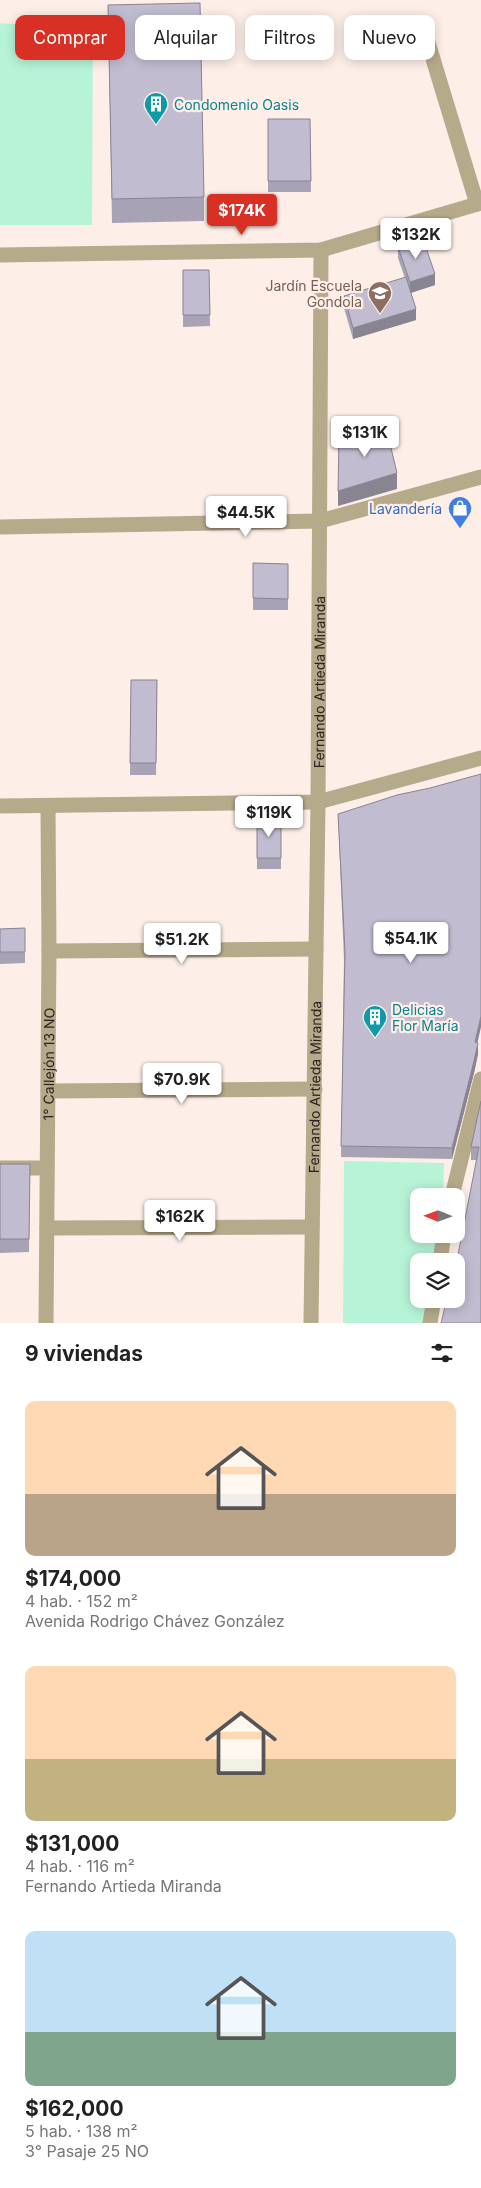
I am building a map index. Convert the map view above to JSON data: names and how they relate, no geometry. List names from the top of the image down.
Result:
{
  "streets": {
    "street": ["Fernando Artieda Miranda", "1° Callejón 13 NO"]
  },
  "places": {
    "building": ["Condomenio Oasis", "Delicias Flor María"],
    "school or university": ["Jardín Escuela Gondola"],
    "shop": ["Lavandería"]
  },
  "north": "left",
  "page": {
    "chip": [
      "Comprar",
      "Alquilar",
      "Filtros",
      "Nuevo"
    ],
    "price": [
      "$174K",
      "$132K",
      "$131K",
      "$44.5K",
      "$119K",
      "$54.1K",
      "$51.2K",
      "$70.9K",
      "$162K"
    ],
    "heading": "9 viviendas",
    "list": [
      {
        "name": "$174,000",
        "note": "4 hab. · 152 m² · Avenida Rodrigo Chávez González"
      },
      {
        "name": "$131,000",
        "note": "4 hab. · 116 m² · Fernando Artieda Miranda"
      },
      {
        "name": "$162,000",
        "note": "5 hab. · 138 m² · 3° Pasaje 25 NO"
      }
    ]
  }
}
